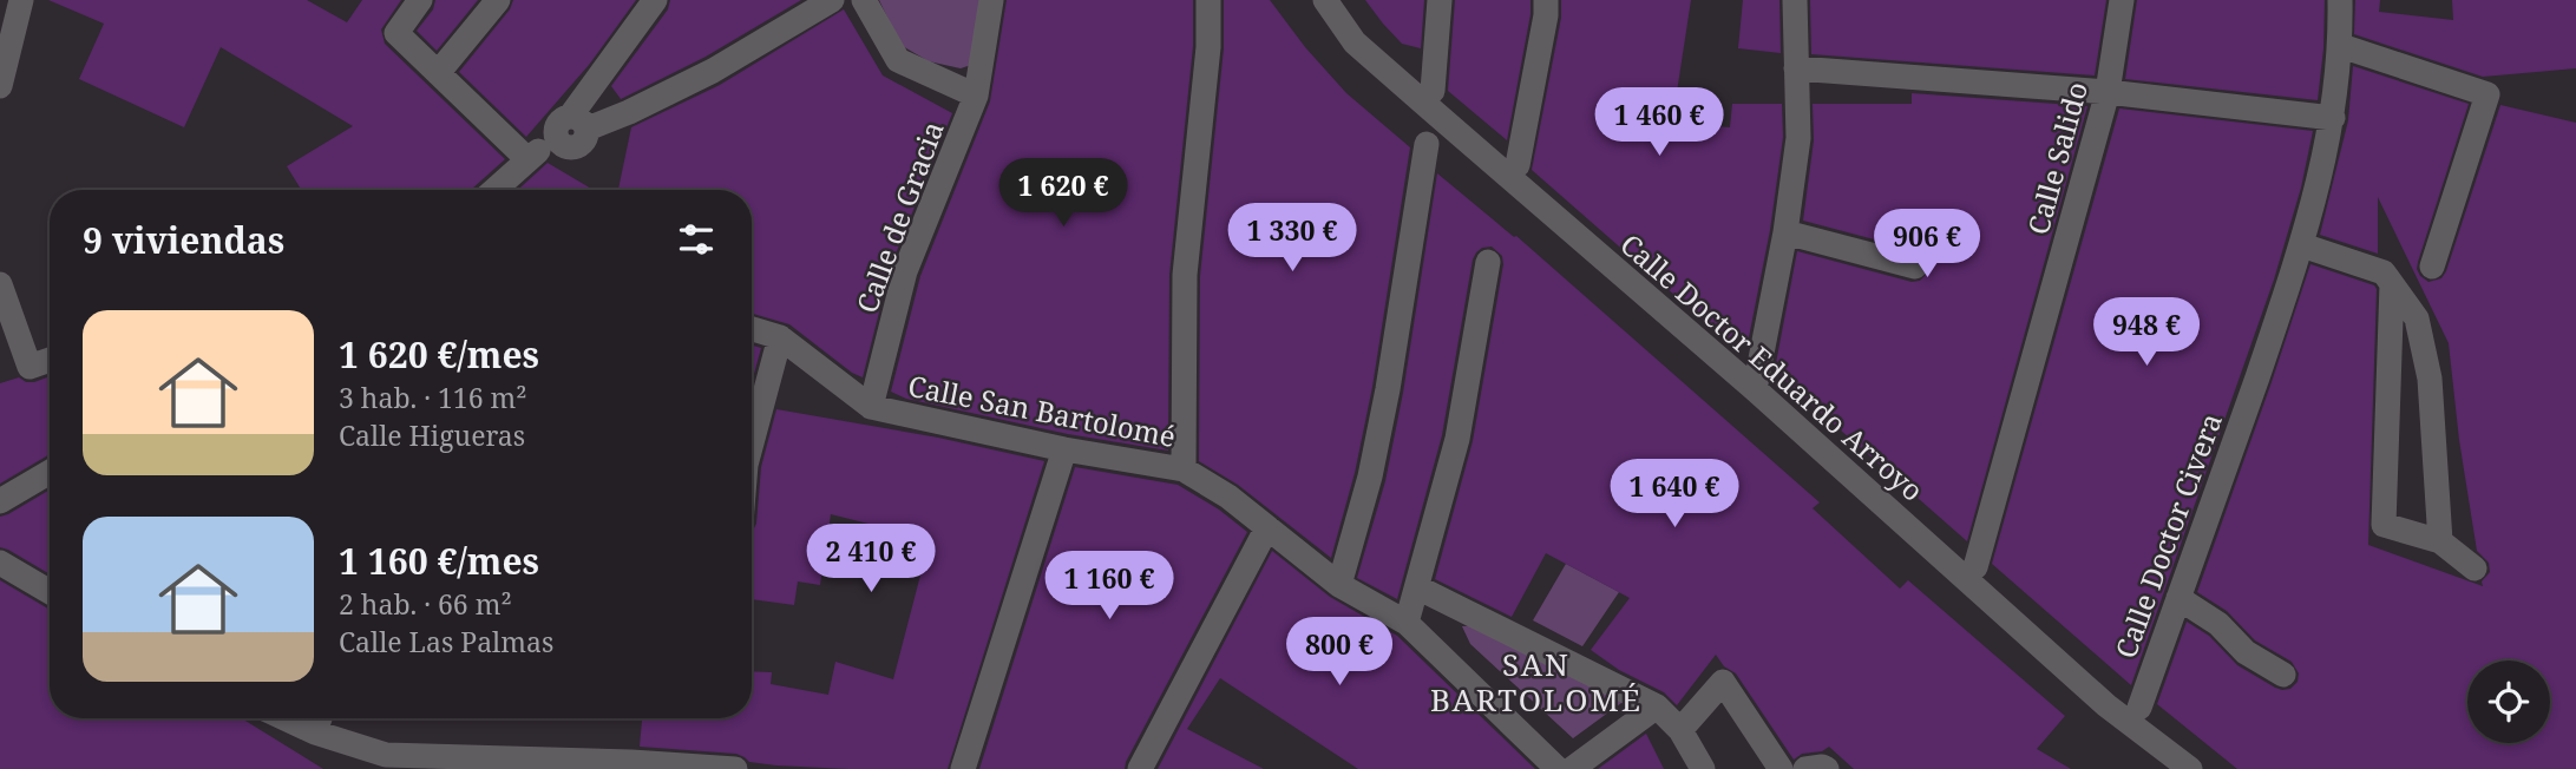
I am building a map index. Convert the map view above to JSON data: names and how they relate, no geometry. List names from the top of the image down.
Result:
{
  "streets": {
    "street": [
      "Calle Salido",
      "Calle de Gracia",
      "Calle Doctor Eduardo Arroyo",
      "Calle San Bartolomé",
      "Calle Doctor Civera"
    ]
  },
  "crossings": [
    ["Calle de Gracia", "Calle San Bartolomé"]
  ],
  "districts": ["SAN BARTOLOMÉ"],
  "page": {
    "price": [
      "1 460 €",
      "1 620 €",
      "1 330 €",
      "906 €",
      "948 €",
      "1 640 €",
      "2 410 €",
      "1 160 €",
      "800 €"
    ],
    "heading": "9 viviendas",
    "list": [
      {
        "name": "1 620 €/mes",
        "note": "3 hab. · 116 m² · Calle Higueras"
      },
      {
        "name": "1 160 €/mes",
        "note": "2 hab. · 66 m² · Calle Las Palmas"
      }
    ]
  }
}
